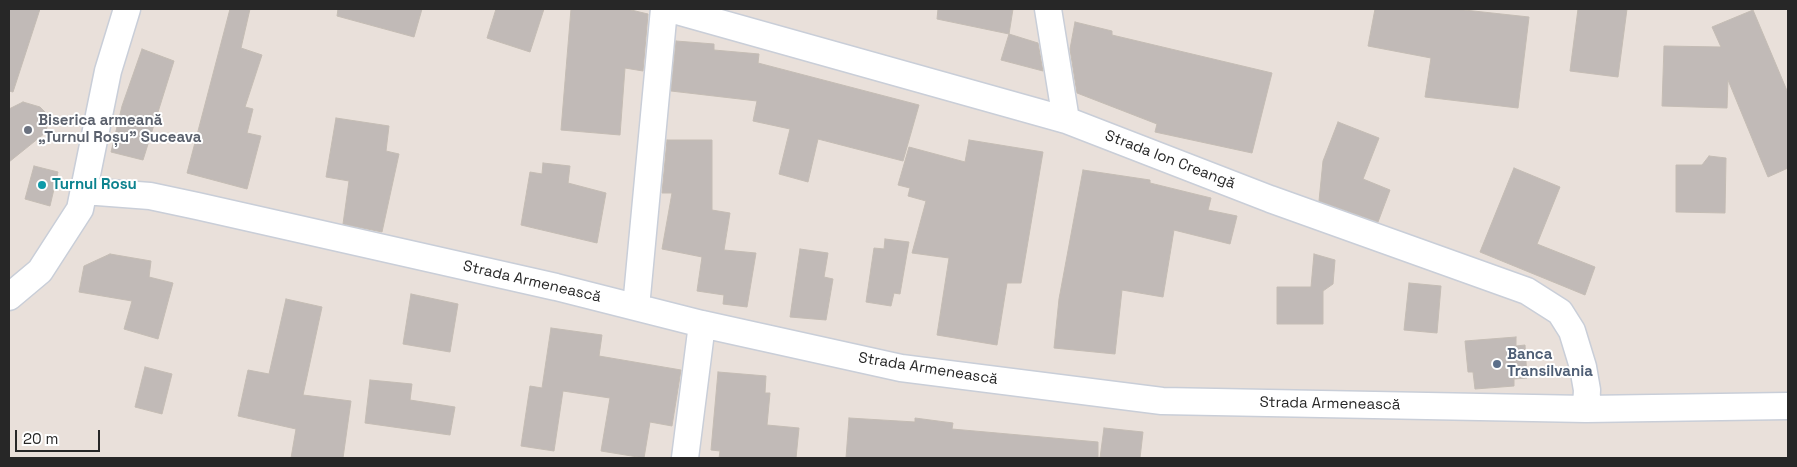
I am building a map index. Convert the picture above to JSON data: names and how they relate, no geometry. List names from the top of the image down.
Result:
{
  "streets": {
    "street": ["Strada Ion Creangă", "Strada Armenească"]
  },
  "crossings": [
    ["Strada Ion Creangă", "Strada Armenească"]
  ],
  "places": ["Biserica armeană „Turnul Roșu” Suceava", "Turnul Rosu", "Banca Transilvania"],
  "scale_bar": "20 m"
}
